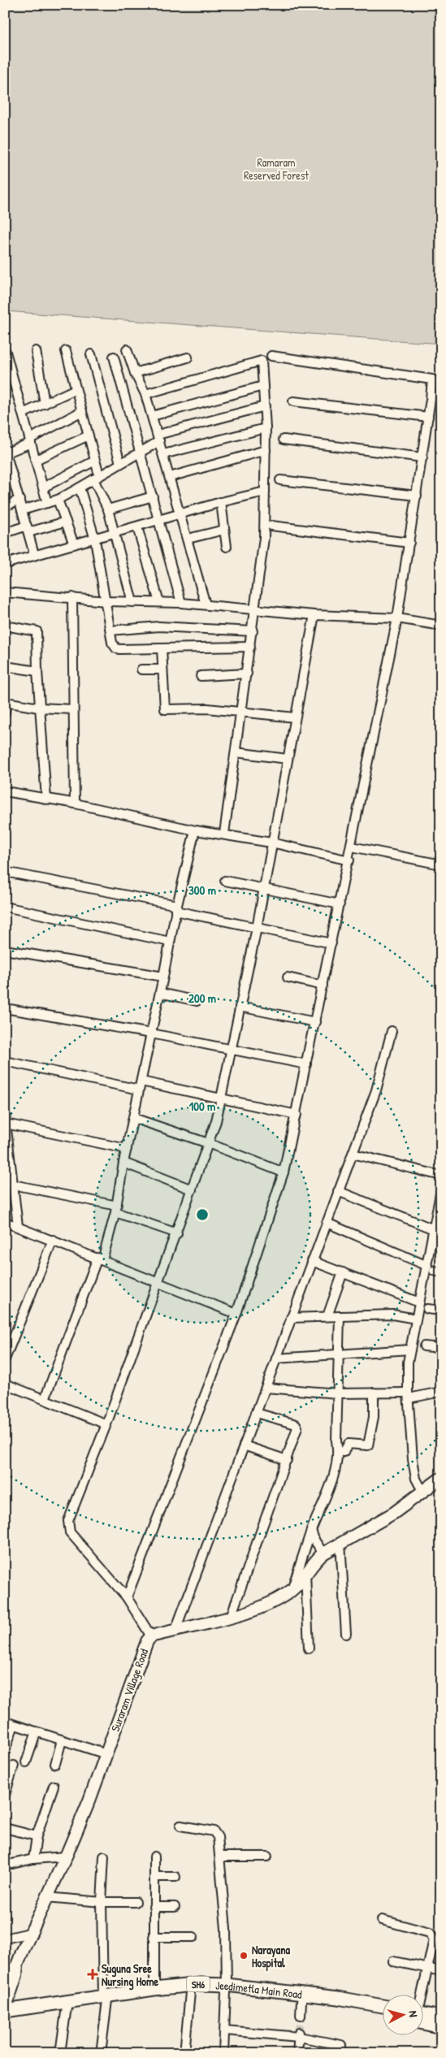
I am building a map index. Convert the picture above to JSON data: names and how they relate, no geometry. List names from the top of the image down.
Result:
{
  "streets": {
    "main road": ["Suraram Village Road", "SH6", "Jeedimetla Main Road"]
  },
  "crossings": [
    ["Suraram Village Road", "Jeedimetla Main Road"]
  ],
  "parks": ["Ramaram Reserved Forest"],
  "places": {
    "other": ["Narayana Hospital"],
    "health": ["Suguna Sree Nursing Home"]
  },
  "north": "right",
  "rings": ["300 m", "200 m", "100 m"]
}
